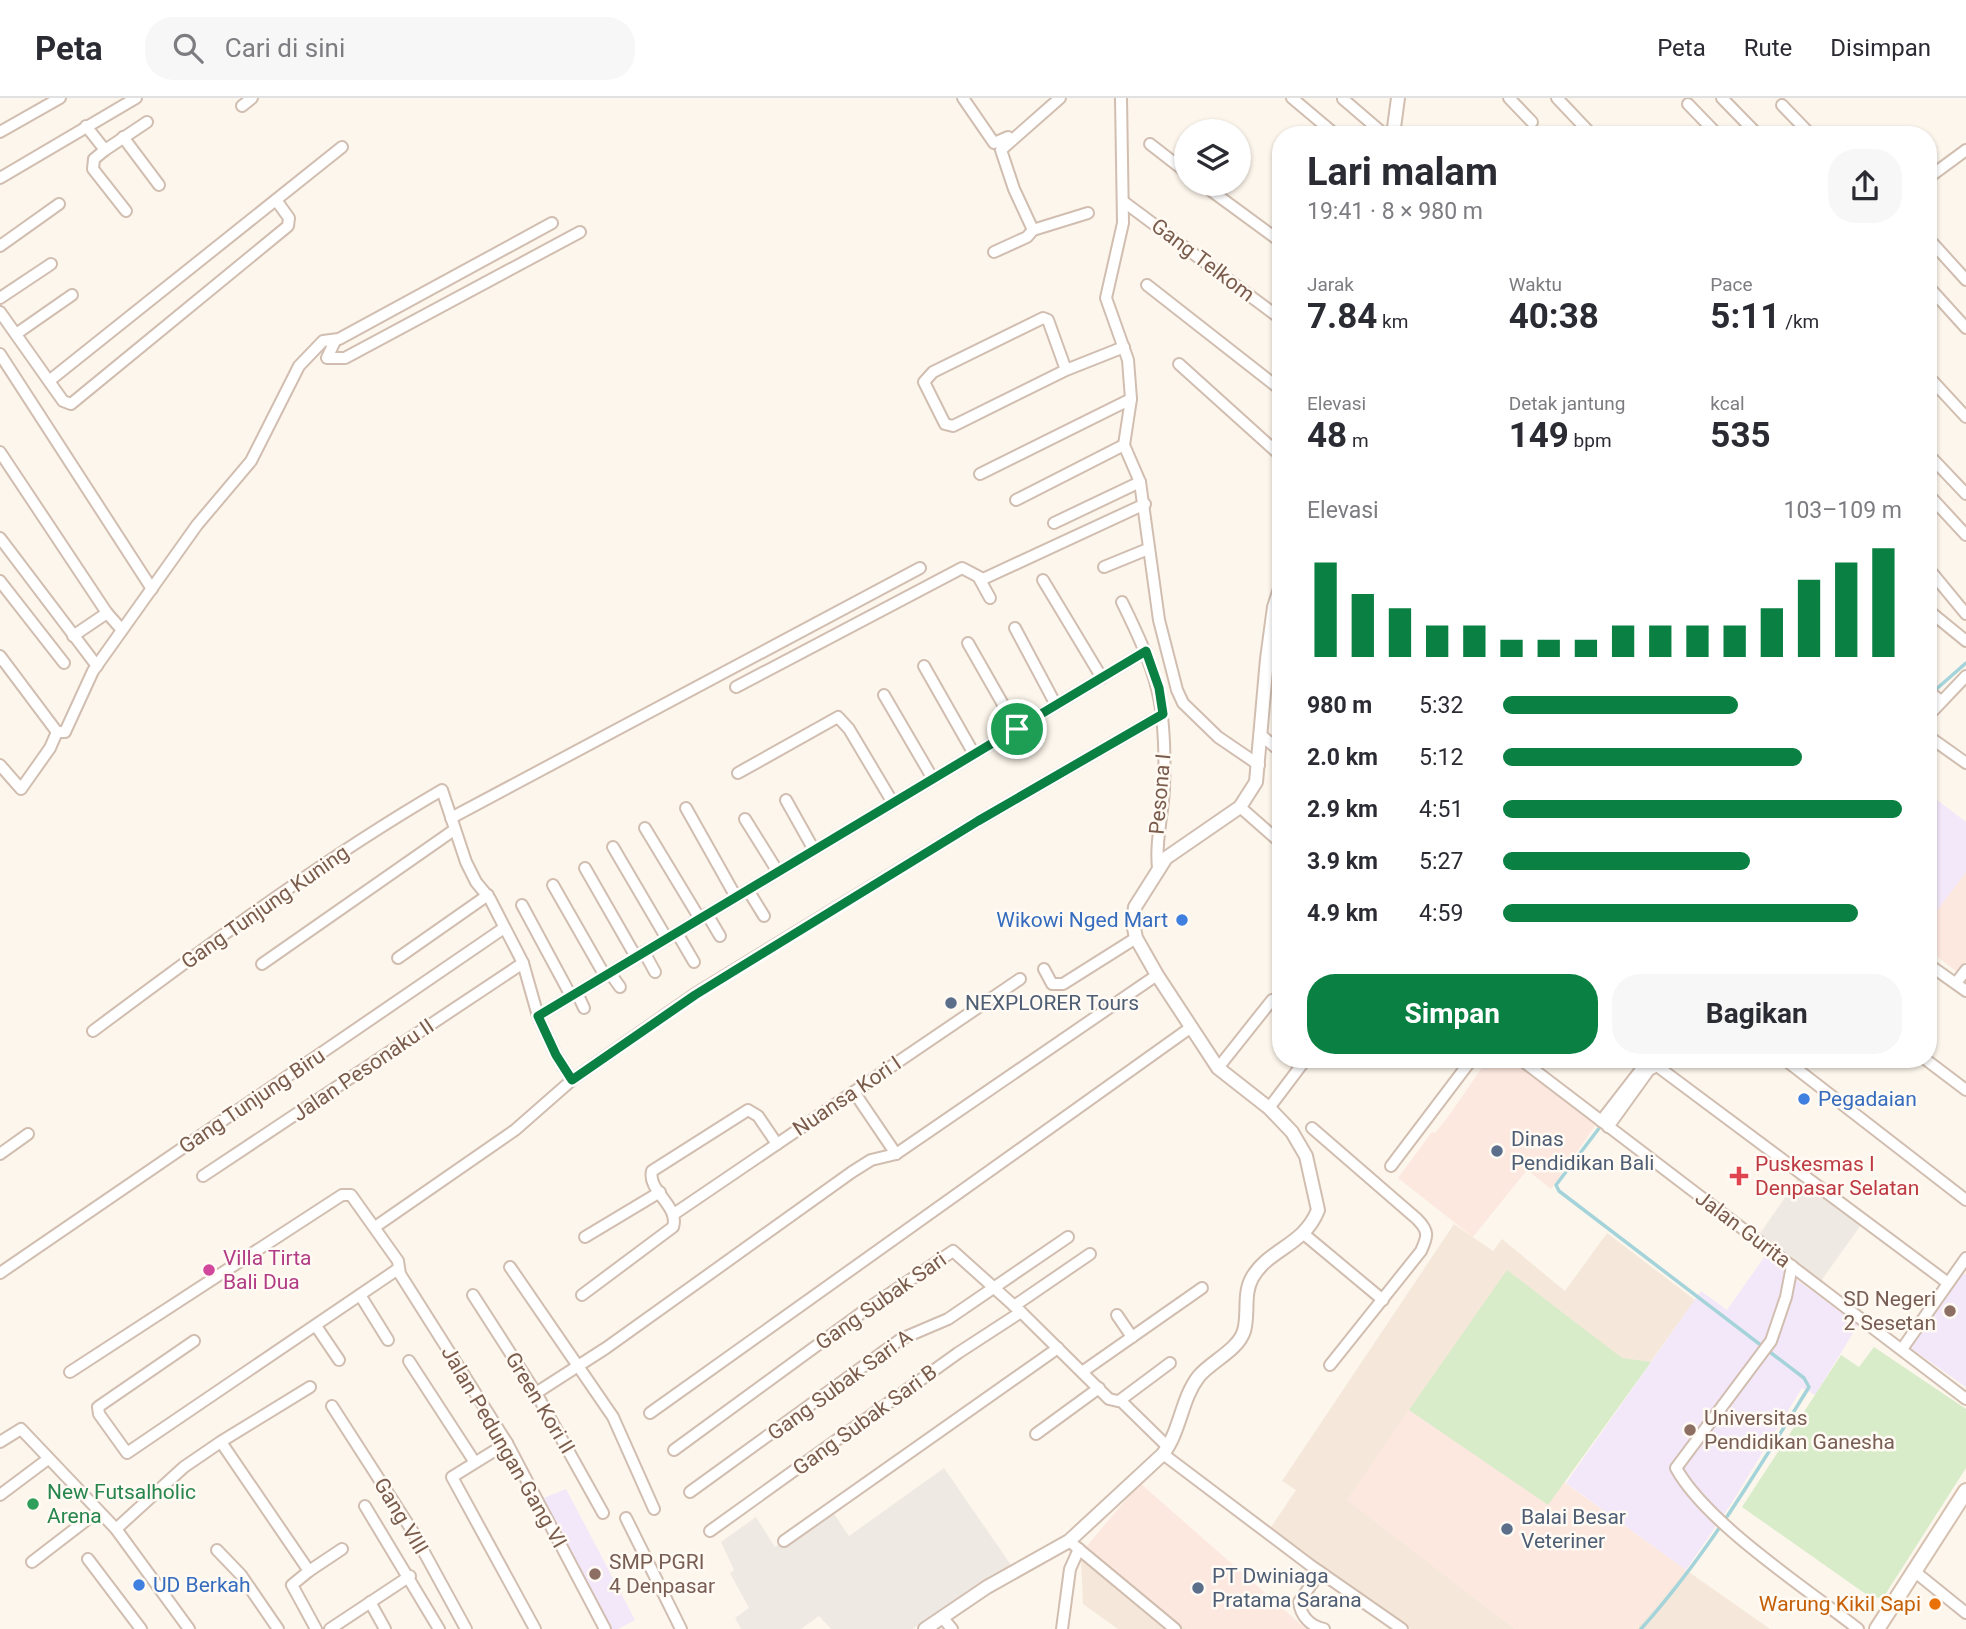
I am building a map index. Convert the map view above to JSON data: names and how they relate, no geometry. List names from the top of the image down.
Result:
{
  "streets": {
    "street": [
      "Gang Telkom",
      "Pesona I",
      "Gang Tunjung Kuning",
      "Jalan Pesonaku II",
      "Nuansa Kori I",
      "Gang Tunjung Biru",
      "Jalan Gurita",
      "Gang Subak Sari",
      "Gang Subak Sari A",
      "Green Kori II",
      "Gang Subak Sari B",
      "Jalan Pedungan Gang VI",
      "Gang VIII"
    ]
  },
  "crossings": [
    ["Gang Subak Sari", "Gang Subak Sari A"],
    ["Gang Subak Sari", "Gang Subak Sari B"]
  ],
  "places": {
    "other": [
      "Wikowi Nged Mart",
      "NEXPLORER Tours",
      "Pegadaian",
      "Dinas Pendidikan Bali",
      "Villa Tirta Bali Dua",
      "SD Negeri 2 Sesetan",
      "Universitas Pendidikan Ganesha",
      "New Futsalholic Arena",
      "Balai Besar Veteriner",
      "SMP PGRI 4 Denpasar",
      "UD Berkah",
      "PT Dwiniaga Pratama Sarana",
      "Warung Kikil Sapi"
    ],
    "health": ["Puskesmas I Denpasar Selatan"]
  },
  "page": {
    "header": "Peta",
    "search": "Cari di sini",
    "nav": ["Peta", "Rute", "Disimpan"],
    "heading": ["Lari malam", "19:41 · 8 × 980 m"],
    "stats": [
      ["Jarak", "7.84 km"],
      ["Waktu", "40:38"],
      ["Pace", "5:11 /km"],
      ["Elevasi", "48 m"],
      ["Detak jantung", "149 bpm"],
      ["kcal", "535"]
    ],
    "chart": ["Elevasi", "103–109 m"],
    "list": [
      {
        "name": "980 m",
        "note": "5:32"
      },
      {
        "name": "2.0 km",
        "note": "5:12"
      },
      {
        "name": "2.9 km",
        "note": "4:51"
      },
      {
        "name": "3.9 km",
        "note": "5:27"
      },
      {
        "name": "4.9 km",
        "note": "4:59"
      }
    ],
    "buttons": ["Simpan", "Bagikan"]
  }
}
